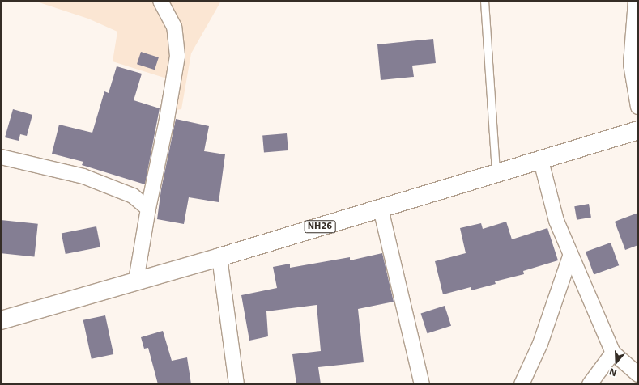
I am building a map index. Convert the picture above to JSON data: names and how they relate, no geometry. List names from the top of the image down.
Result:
{
  "streets": {
    "highway": ["NH26"]
  },
  "north": "bottom"
}
